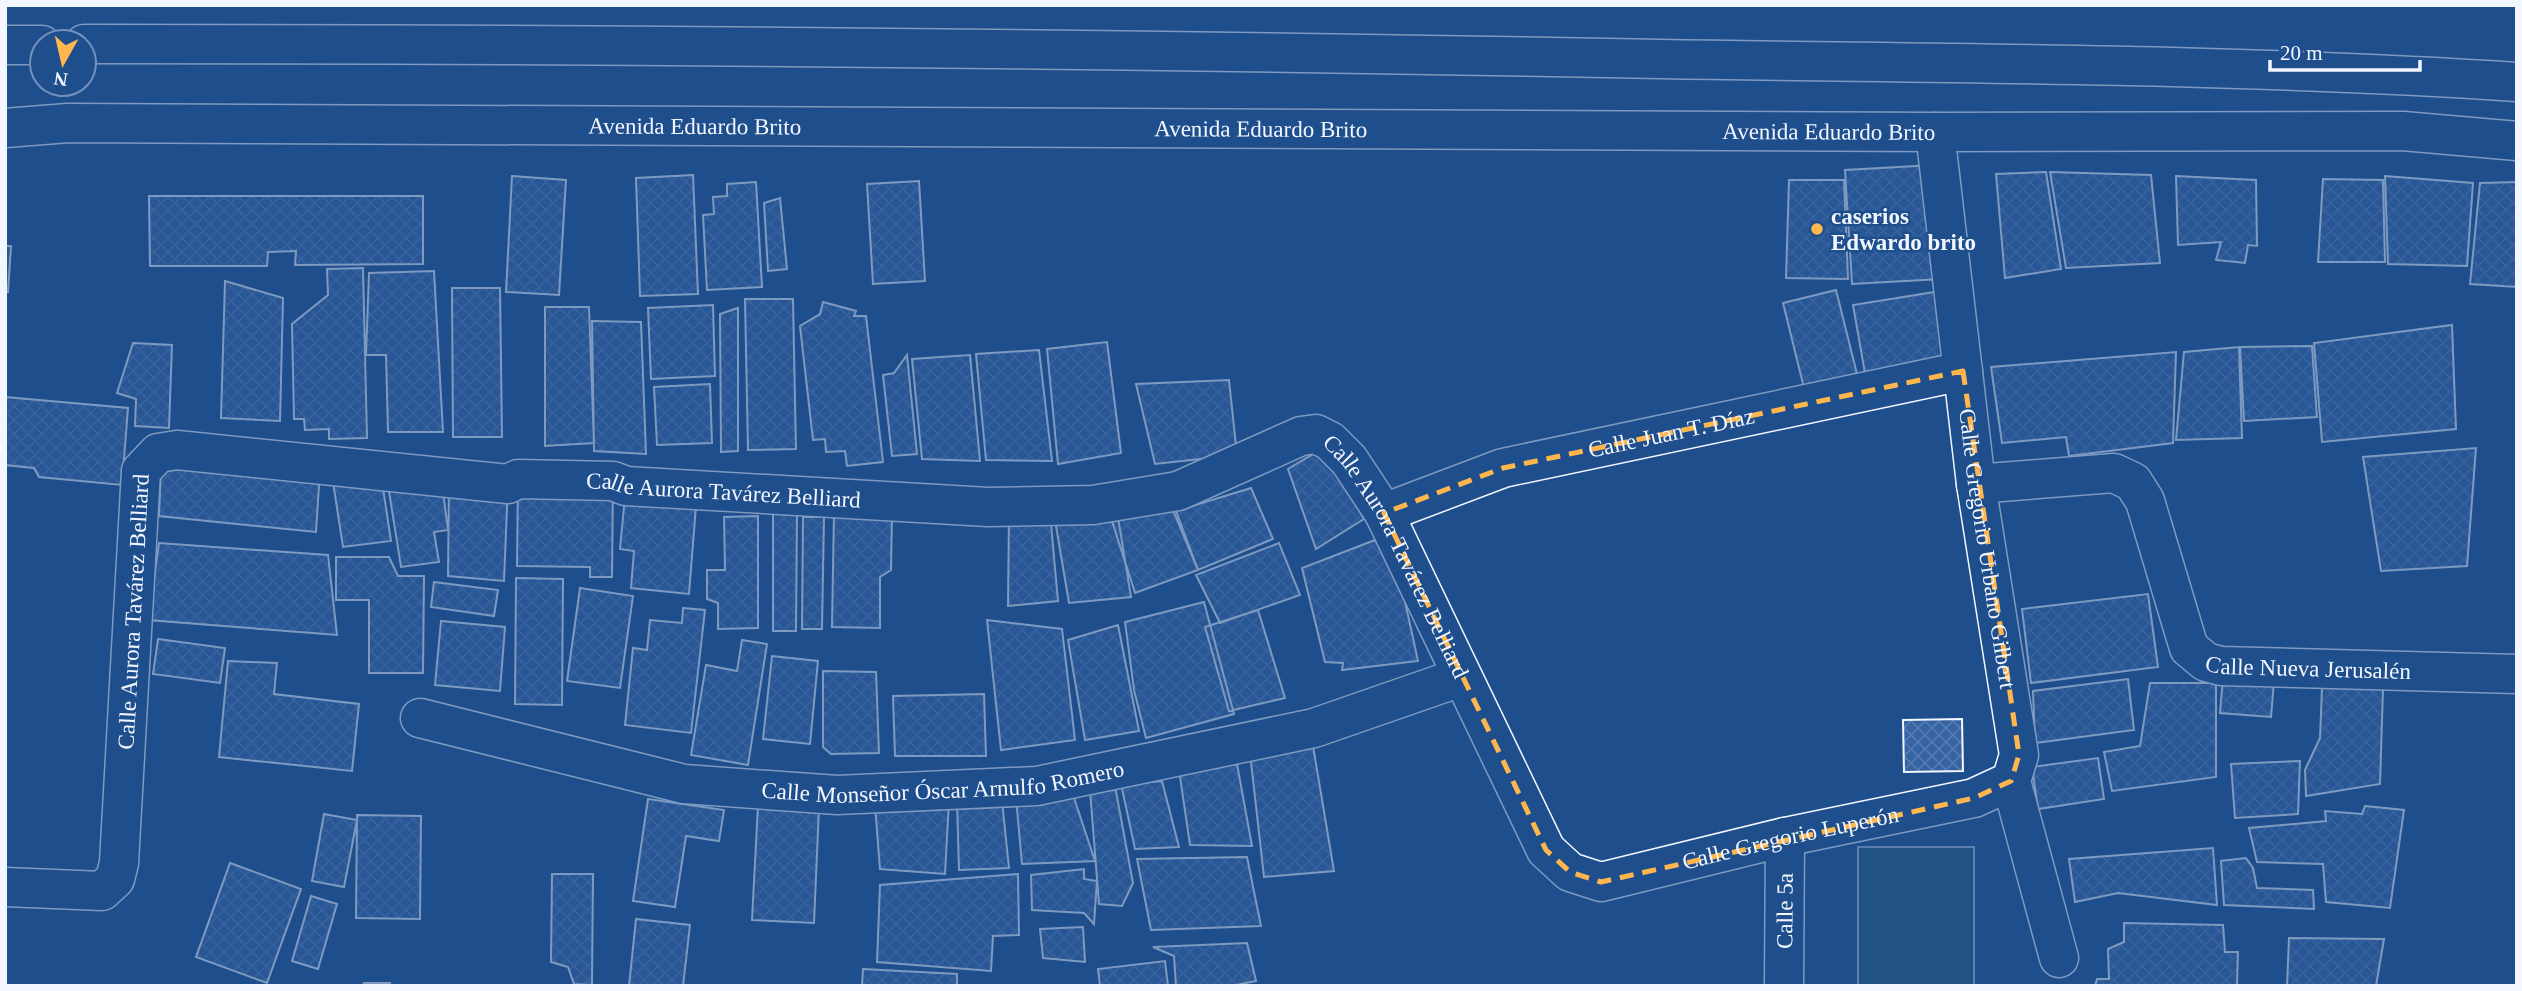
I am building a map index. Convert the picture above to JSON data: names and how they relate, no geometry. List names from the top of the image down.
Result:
{
  "streets": {
    "street": [
      "Avenida Eduardo Brito",
      "Calle Juan T. Díaz",
      "Calle Aurora Tavárez Belliard",
      "Calle Gregorio Urbano Gilbert",
      "Calle Nueva Jerusalén",
      "Calle Monseñor Óscar Arnulfo Romero",
      "Calle Gregorio Luperón",
      "Calle 5a"
    ]
  },
  "crossings": [
    ["Avenida Eduardo Brito", "Calle Gregorio Urbano Gilbert"],
    ["Calle Juan T. Díaz", "Calle Aurora Tavárez Belliard"],
    ["Calle Juan T. Díaz", "Calle Gregorio Urbano Gilbert"],
    ["Calle Aurora Tavárez Belliard", "Calle Monseñor Óscar Arnulfo Romero"],
    ["Calle Aurora Tavárez Belliard", "Calle Gregorio Luperón"],
    ["Calle Gregorio Urbano Gilbert", "Calle Nueva Jerusalén"],
    ["Calle Gregorio Urbano Gilbert", "Calle Gregorio Luperón"],
    ["Calle Gregorio Luperón", "Calle 5a"]
  ],
  "places": ["caserios Edwardo brito"],
  "scale_bar": "20 m",
  "north": "bottom"
}
